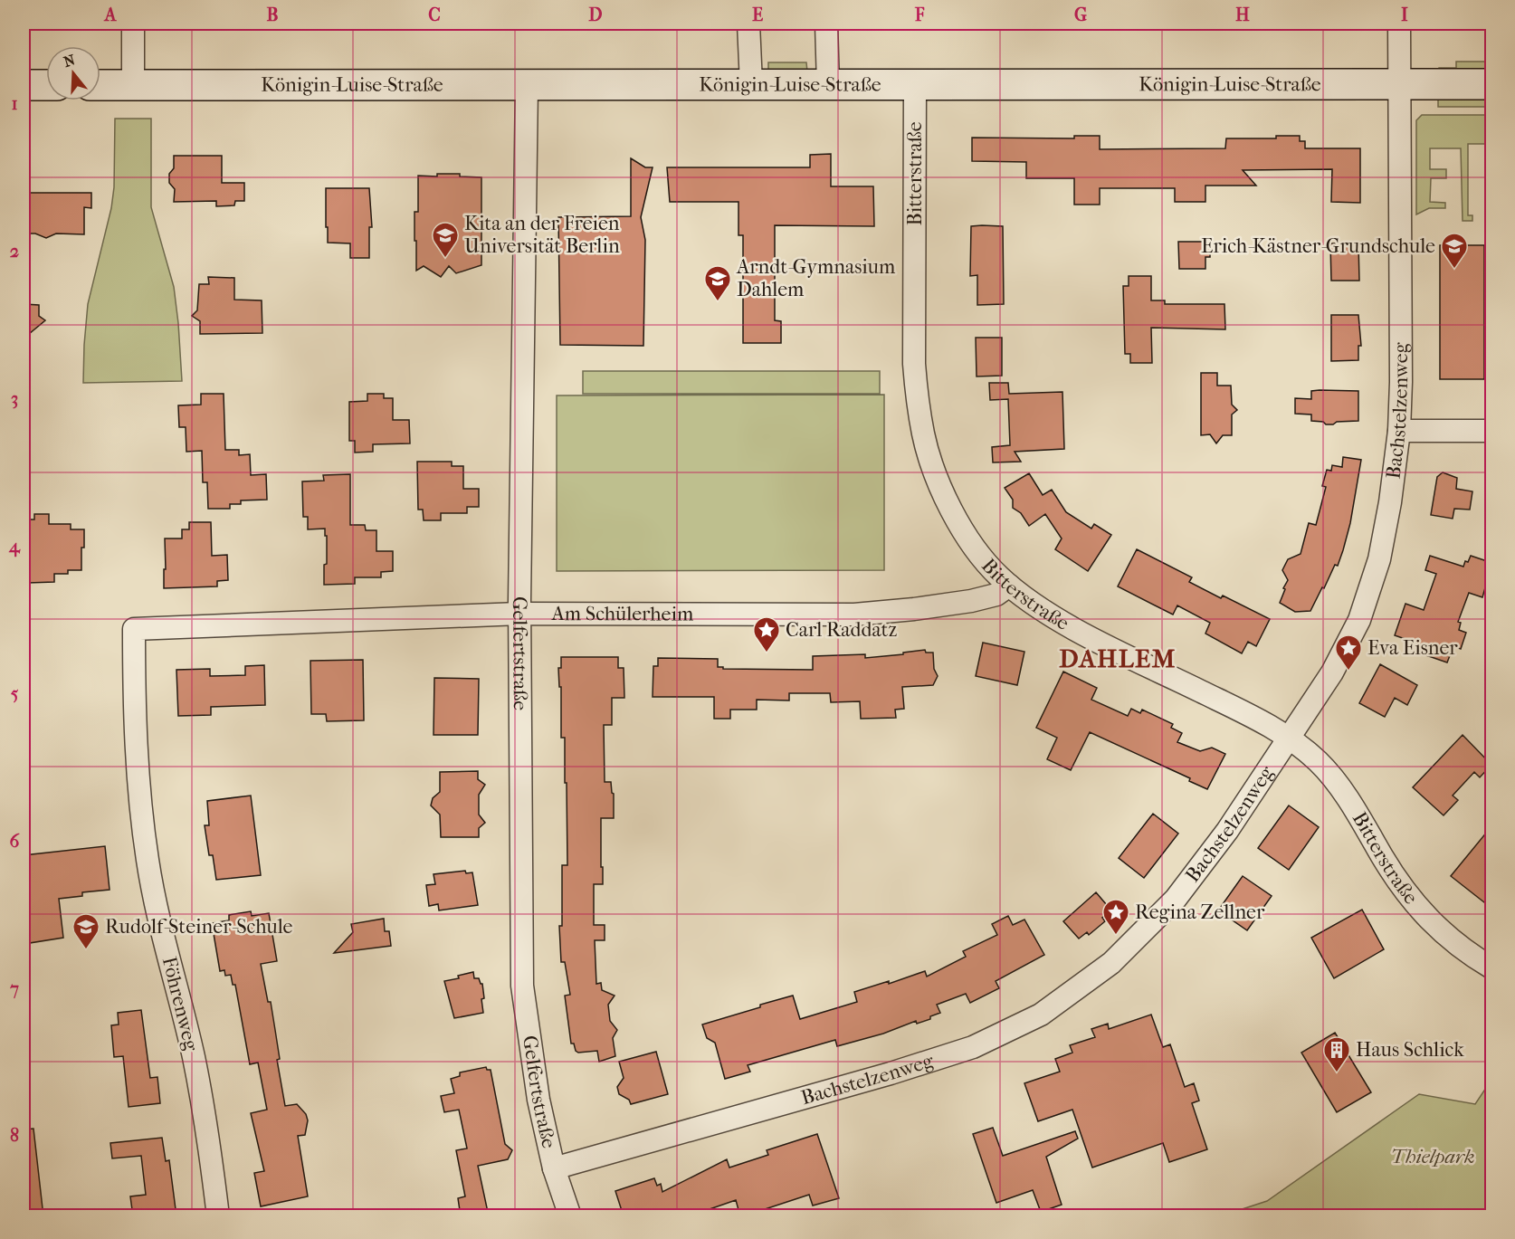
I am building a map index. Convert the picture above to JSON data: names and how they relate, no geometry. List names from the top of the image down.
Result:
{
  "streets": {
    "main road": ["Königin-Luise-Straße"],
    "street": [
      "Bitterstraße",
      "Bachstelzenweg",
      "Am Schülerheim",
      "Gelfertstraße",
      "Föhrenweg"
    ]
  },
  "crossings": [
    ["Königin-Luise-Straße", "Bitterstraße"],
    ["Königin-Luise-Straße", "Bachstelzenweg"],
    ["Königin-Luise-Straße", "Gelfertstraße"],
    ["Bitterstraße", "Bachstelzenweg"],
    ["Bitterstraße", "Am Schülerheim"],
    ["Bachstelzenweg", "Gelfertstraße"],
    ["Am Schülerheim", "Gelfertstraße"],
    ["Am Schülerheim", "Föhrenweg"]
  ],
  "districts": ["DAHLEM"],
  "parks": ["Thielpark"],
  "places": {
    "school or university": [
      "Kita an der Freien Universität Berlin",
      "Erich-Kästner-Grundschule",
      "Arndt-Gymnasium Dahlem",
      "Rudolf-Steiner-Schule"
    ],
    "place": ["Carl Raddatz", "Eva Eisner", "Regina Zellner"],
    "building": ["Haus Schlick"]
  },
  "north": "top",
  "grid": {
    "columns": [
      "A",
      "B",
      "C",
      "D",
      "E",
      "F",
      "G",
      "H",
      "I"
    ],
    "rows": [
      "1",
      "2",
      "3",
      "4",
      "5",
      "6",
      "7",
      "8"
    ]
  }
}
